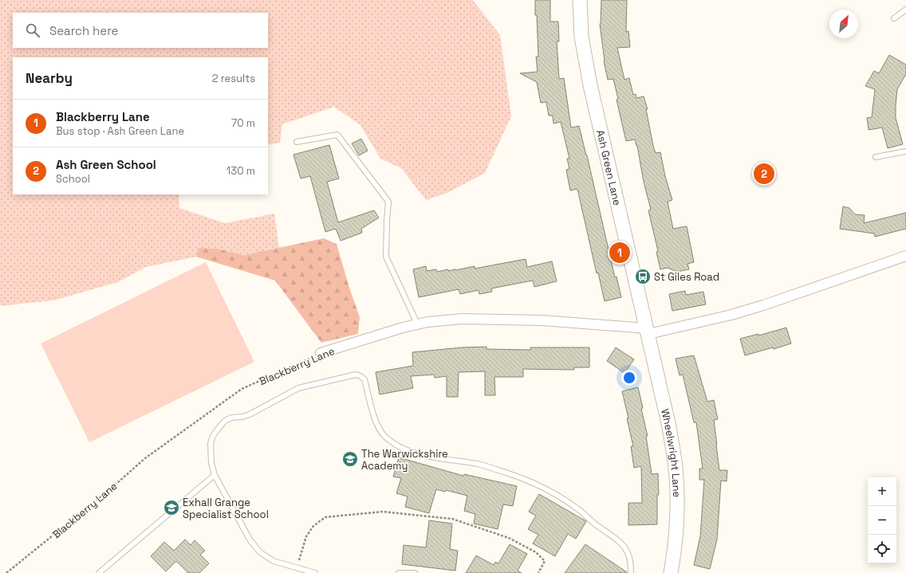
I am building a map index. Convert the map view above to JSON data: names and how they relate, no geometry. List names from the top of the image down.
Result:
{
  "streets": {
    "street": ["Ash Green Lane", "Blackberry Lane", "Wheelwright Lane"]
  },
  "crossings": [
    ["Ash Green Lane", "Blackberry Lane"],
    ["Ash Green Lane", "Wheelwright Lane"],
    ["Blackberry Lane", "Wheelwright Lane"]
  ],
  "places": {
    "bus stop": ["St Giles Road"],
    "school or university": ["The Warwickshire Academy", "Exhall Grange Specialist School"]
  },
  "north": "top right",
  "page": {
    "search": "Search here",
    "heading": ["Nearby", "2 results"],
    "list": [
      {
        "mark": "1",
        "name": "Blackberry Lane",
        "note": "Bus stop · Ash Green Lane",
        "value": "70 m"
      },
      {
        "mark": "2",
        "name": "Ash Green School",
        "note": "School",
        "value": "130 m"
      }
    ],
    "pins": ["2", "1"],
    "map_buttons": ["+", "−"]
  }
}
